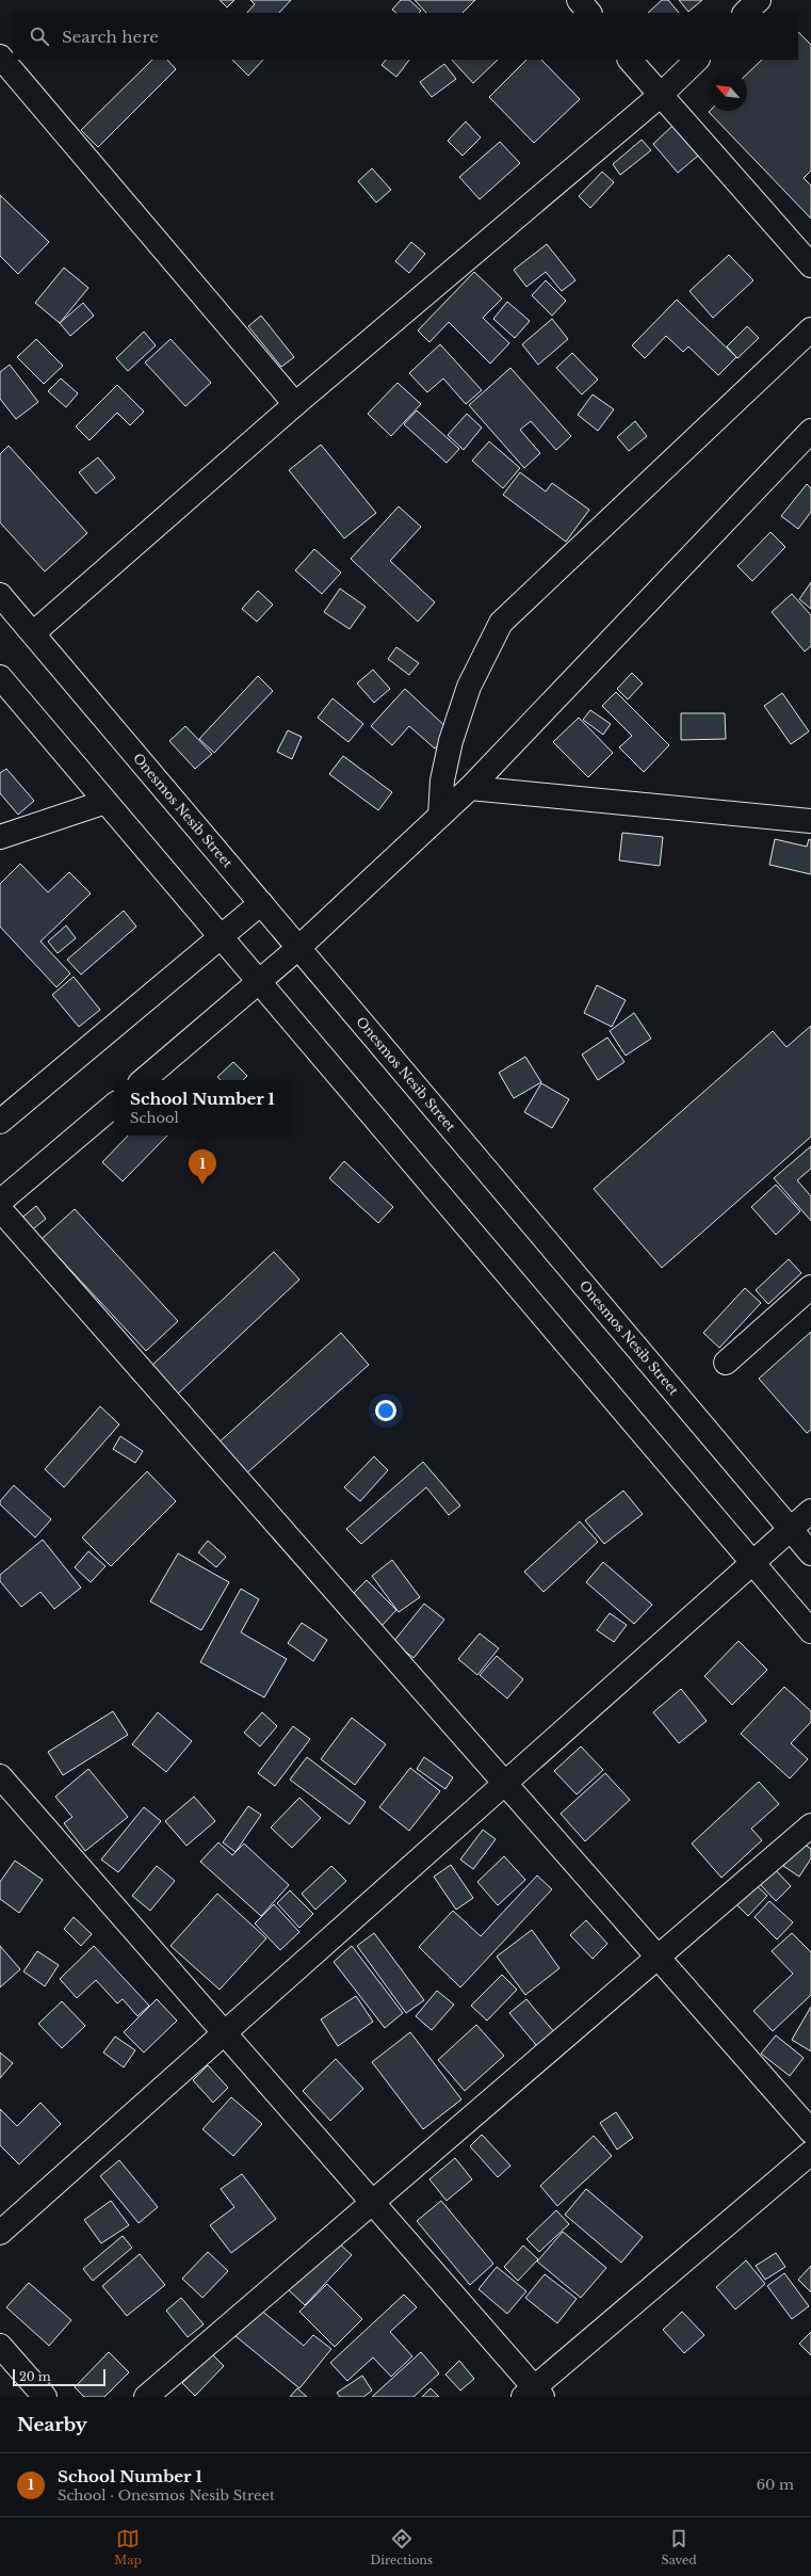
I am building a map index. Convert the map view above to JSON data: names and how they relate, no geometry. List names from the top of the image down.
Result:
{
  "streets": {
    "street": ["Onesmos Nesib Street"]
  },
  "scale_bar": "20 m",
  "north": "top left",
  "page": {
    "search": "Search here",
    "popup": ["School Number 1", "School"],
    "pins": "1",
    "scale": "20 m",
    "heading": "Nearby",
    "list": [
      {
        "mark": "1",
        "name": "School Number 1",
        "note": "School · Onesmos Nesib Street",
        "value": "60 m"
      }
    ],
    "nav": ["Map", "Directions", "Saved"]
  }
}
